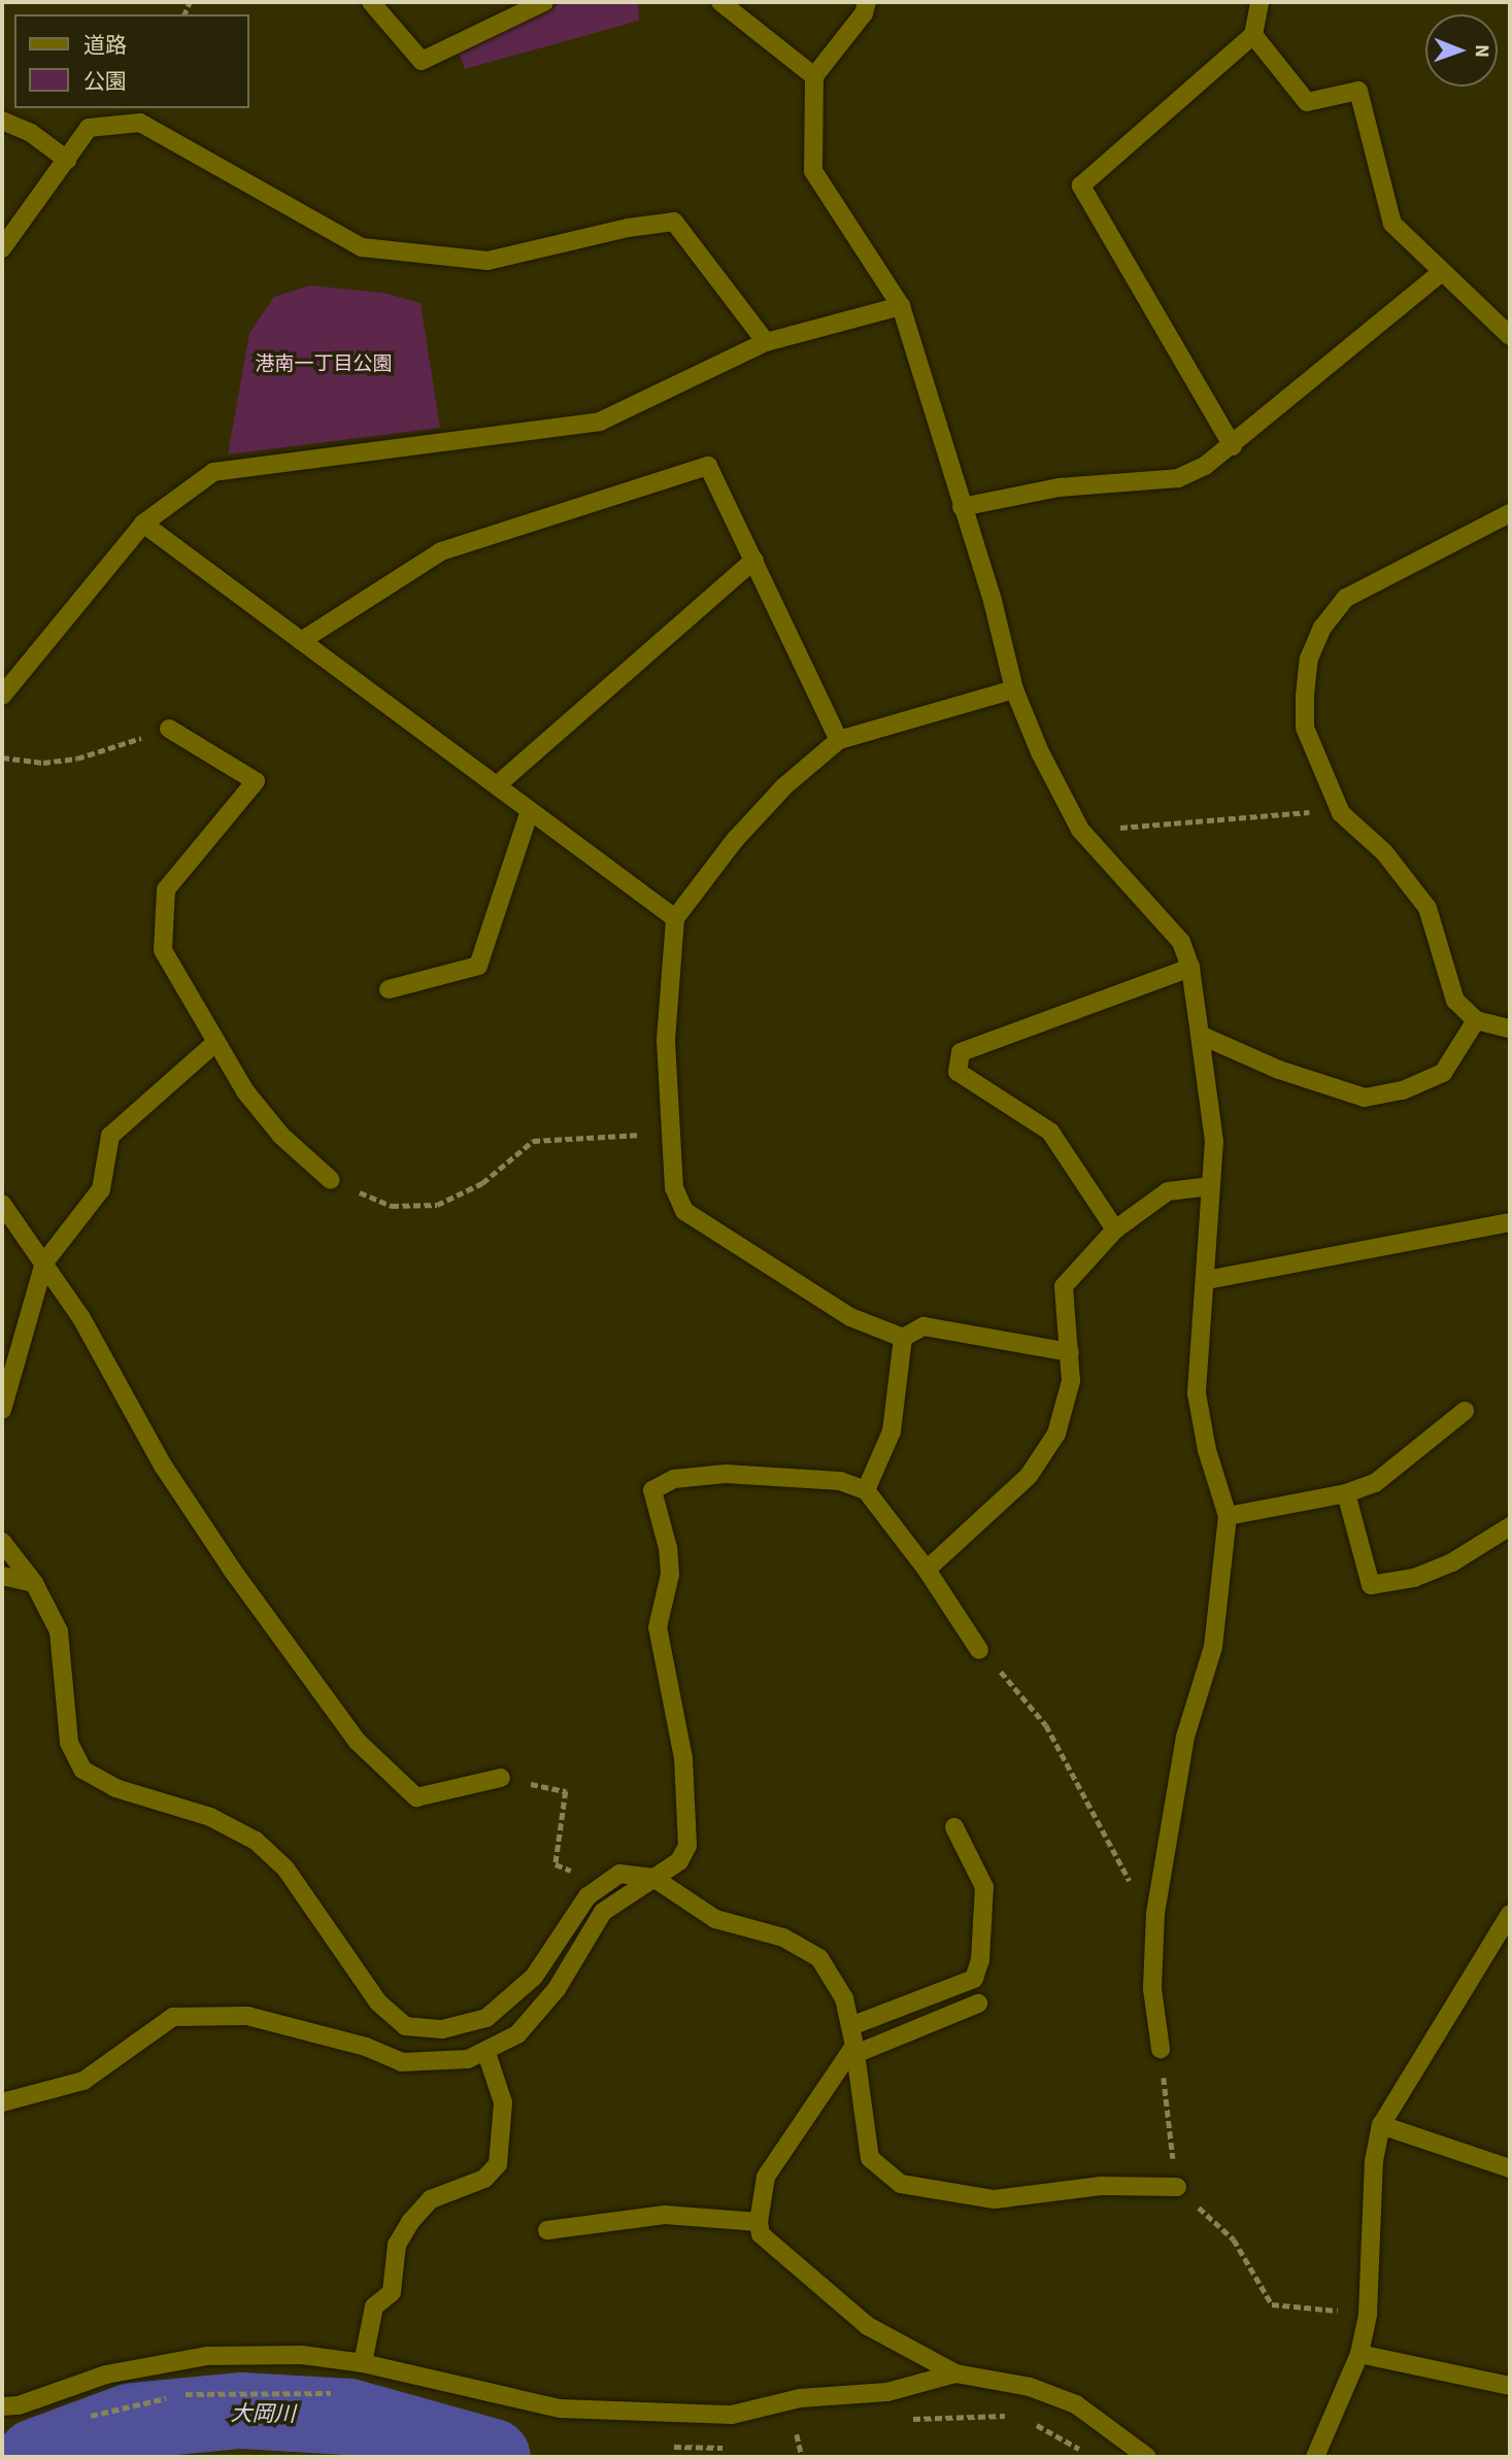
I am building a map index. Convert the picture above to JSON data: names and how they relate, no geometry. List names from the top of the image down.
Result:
{
  "water": ["大岡川"],
  "parks": ["港南一丁目公園"],
  "legend": ["道路", "公園"],
  "north": "right"
}
